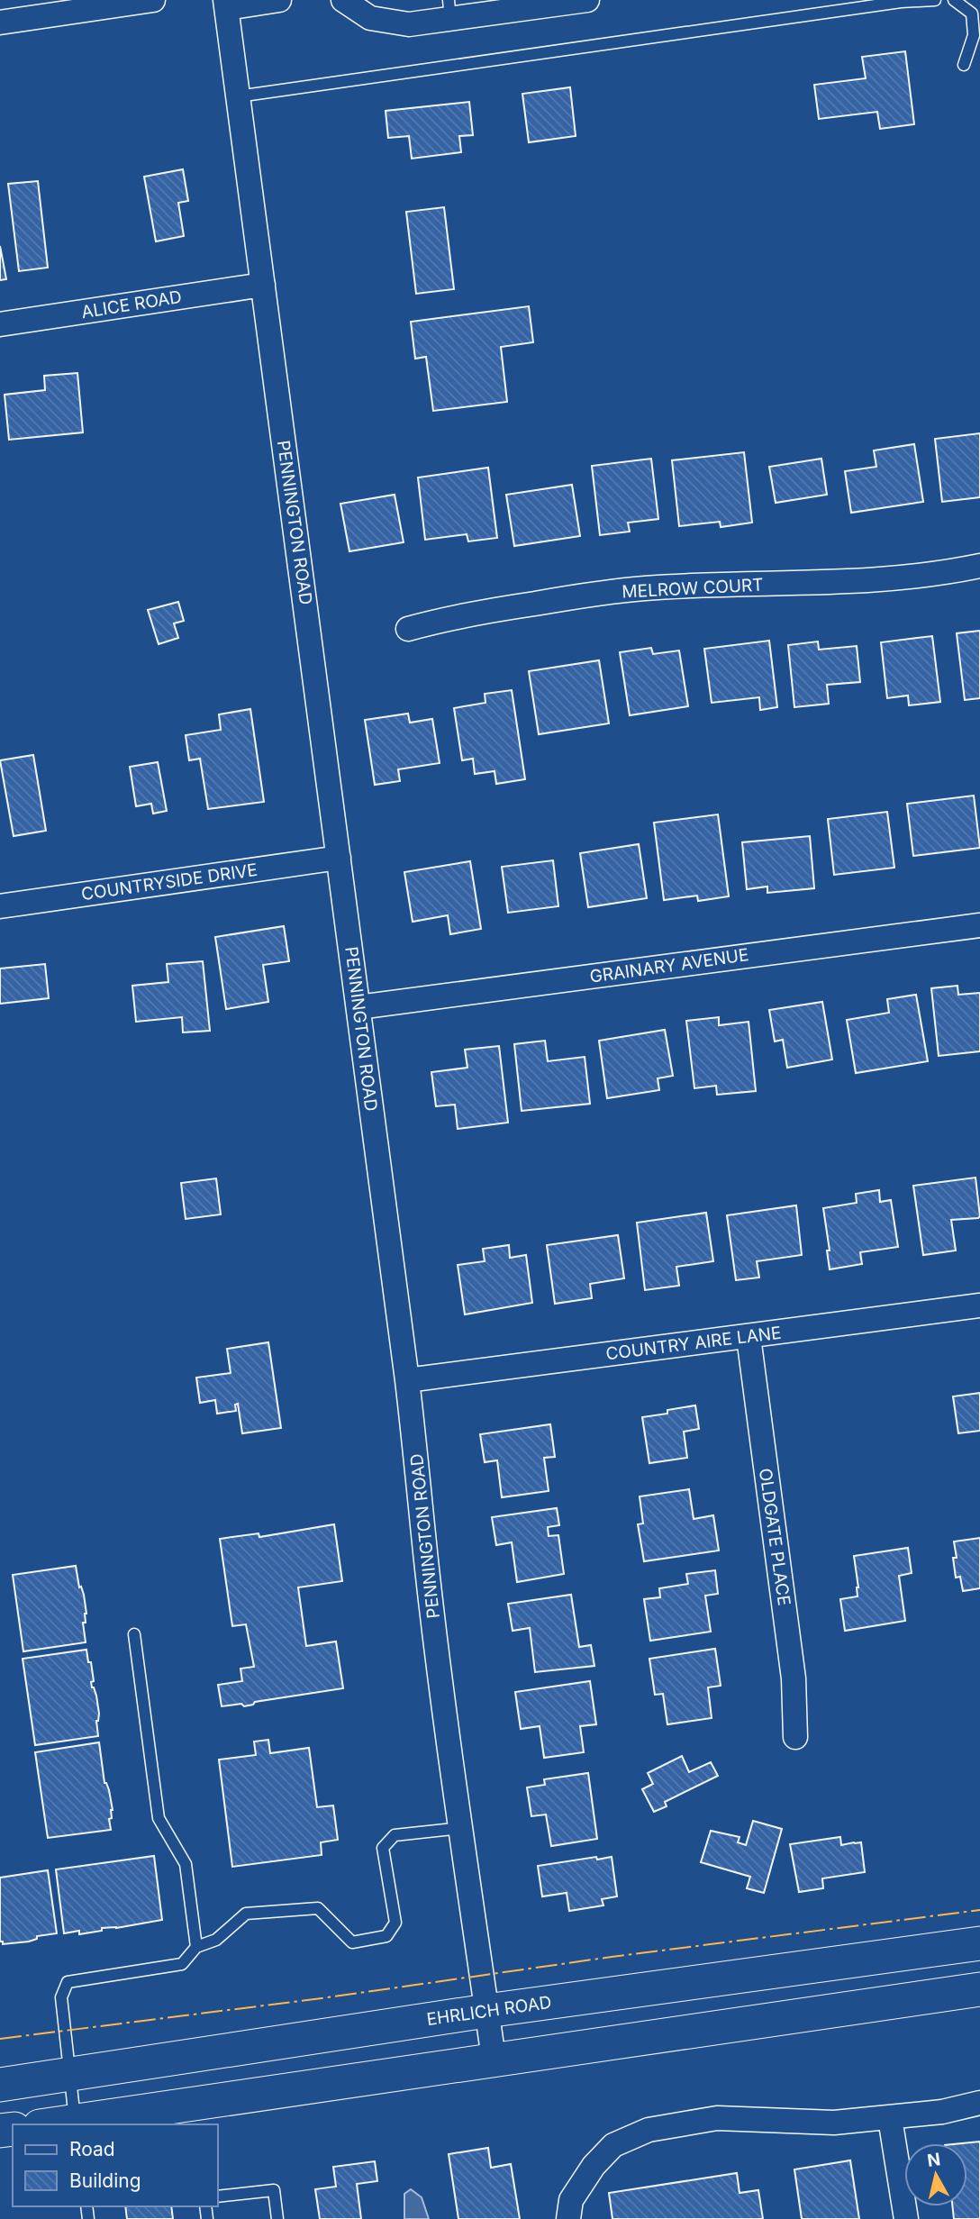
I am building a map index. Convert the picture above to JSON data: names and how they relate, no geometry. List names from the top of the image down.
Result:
{
  "streets": {
    "main road": ["EHRLICH ROAD"],
    "street": [
      "ALICE ROAD",
      "PENNINGTON ROAD",
      "MELROW COURT",
      "COUNTRYSIDE DRIVE",
      "GRAINARY AVENUE",
      "COUNTRY AIRE LANE",
      "OLDGATE PLACE"
    ]
  },
  "crossings": [
    ["ALICE ROAD", "PENNINGTON ROAD"],
    ["PENNINGTON ROAD", "COUNTRYSIDE DRIVE"],
    ["PENNINGTON ROAD", "GRAINARY AVENUE"],
    ["PENNINGTON ROAD", "COUNTRY AIRE LANE"],
    ["PENNINGTON ROAD", "EHRLICH ROAD"],
    ["COUNTRY AIRE LANE", "OLDGATE PLACE"]
  ],
  "legend": ["Road", "Building"],
  "north": "top"
}
